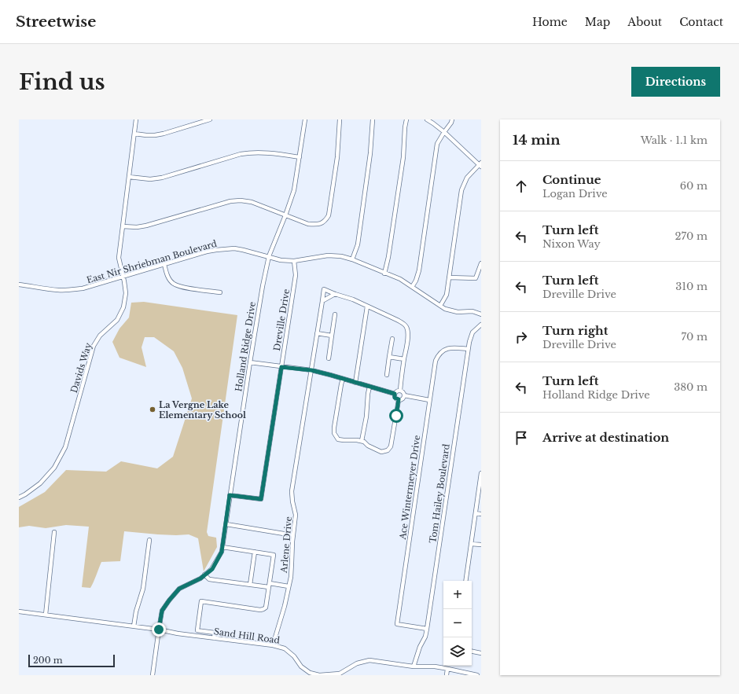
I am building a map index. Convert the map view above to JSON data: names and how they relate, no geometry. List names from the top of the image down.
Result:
{
  "streets": {
    "street": [
      "East Nir Shriebman Boulevard",
      "Dreville Drive",
      "Holland Ridge Drive",
      "Davids Way",
      "Ace Wintermeyer Drive",
      "Tom Hailey Boulevard",
      "Arlene Drive",
      "Sand Hill Road"
    ]
  },
  "crossings": [
    ["East Nir Shriebman Boulevard", "Dreville Drive"],
    ["East Nir Shriebman Boulevard", "Holland Ridge Drive"],
    ["East Nir Shriebman Boulevard", "Davids Way"],
    ["Dreville Drive", "Holland Ridge Drive"],
    ["Holland Ridge Drive", "Sand Hill Road"],
    ["Ace Wintermeyer Drive", "Tom Hailey Boulevard"],
    ["Tom Hailey Boulevard", "Sand Hill Road"],
    ["Arlene Drive", "Sand Hill Road"]
  ],
  "places": ["La Vergne Lake Elementary School"],
  "scale_bar": "200 m",
  "page": {
    "header": "Streetwise",
    "nav": [
      "Home",
      "Map",
      "About",
      "Contact"
    ],
    "buttons": "Directions",
    "title": "Find us",
    "heading": ["14 min", "Walk · 1.1 km"],
    "list": [
      ["Continue", "Logan Drive", "60 m"],
      ["Turn left", "Nixon Way", "270 m"],
      ["Turn left", "Dreville Drive", "310 m"],
      ["Turn right", "Dreville Drive", "70 m"],
      ["Turn left", "Holland Ridge Drive", "380 m"],
      "Arrive at destination"
    ],
    "map_buttons": ["+", "−"],
    "scale": "200 m"
  }
}
